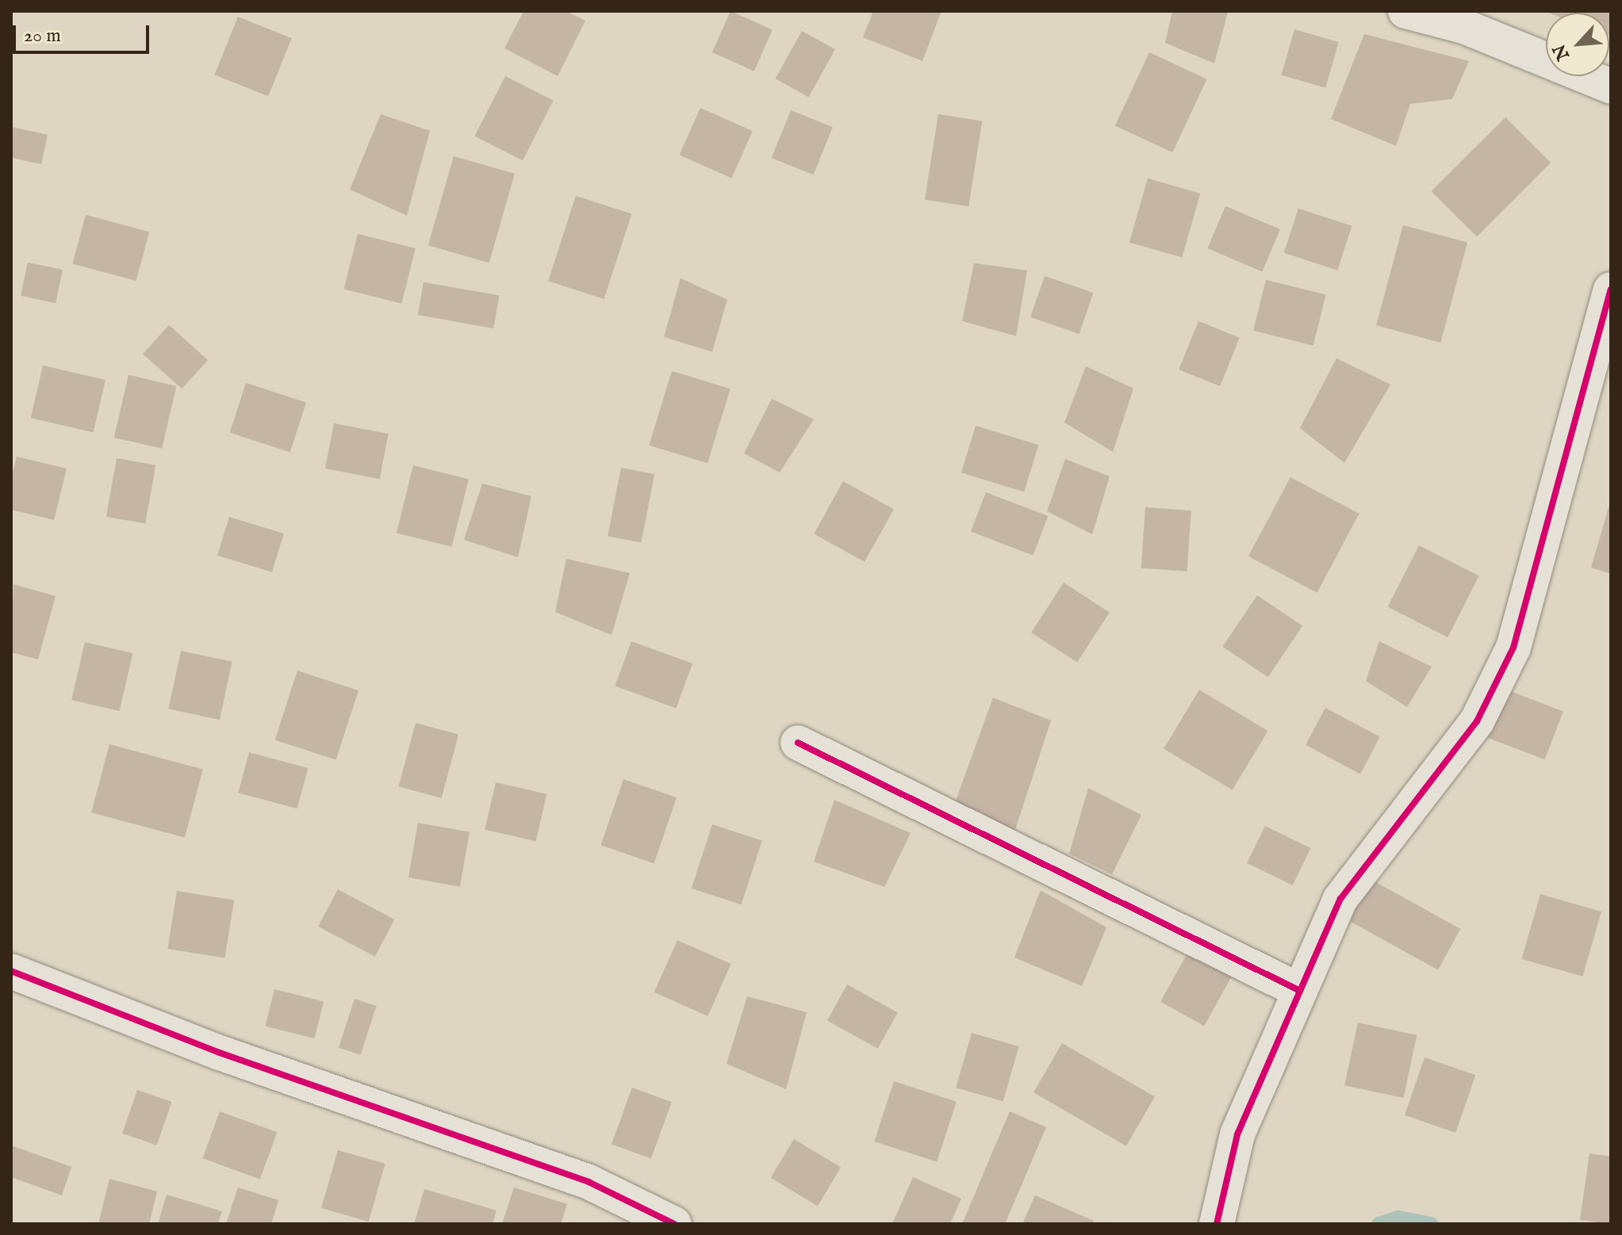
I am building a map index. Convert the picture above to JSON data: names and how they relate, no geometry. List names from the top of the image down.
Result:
{
  "scale_bar": "20 m",
  "north": "bottom left"
}
